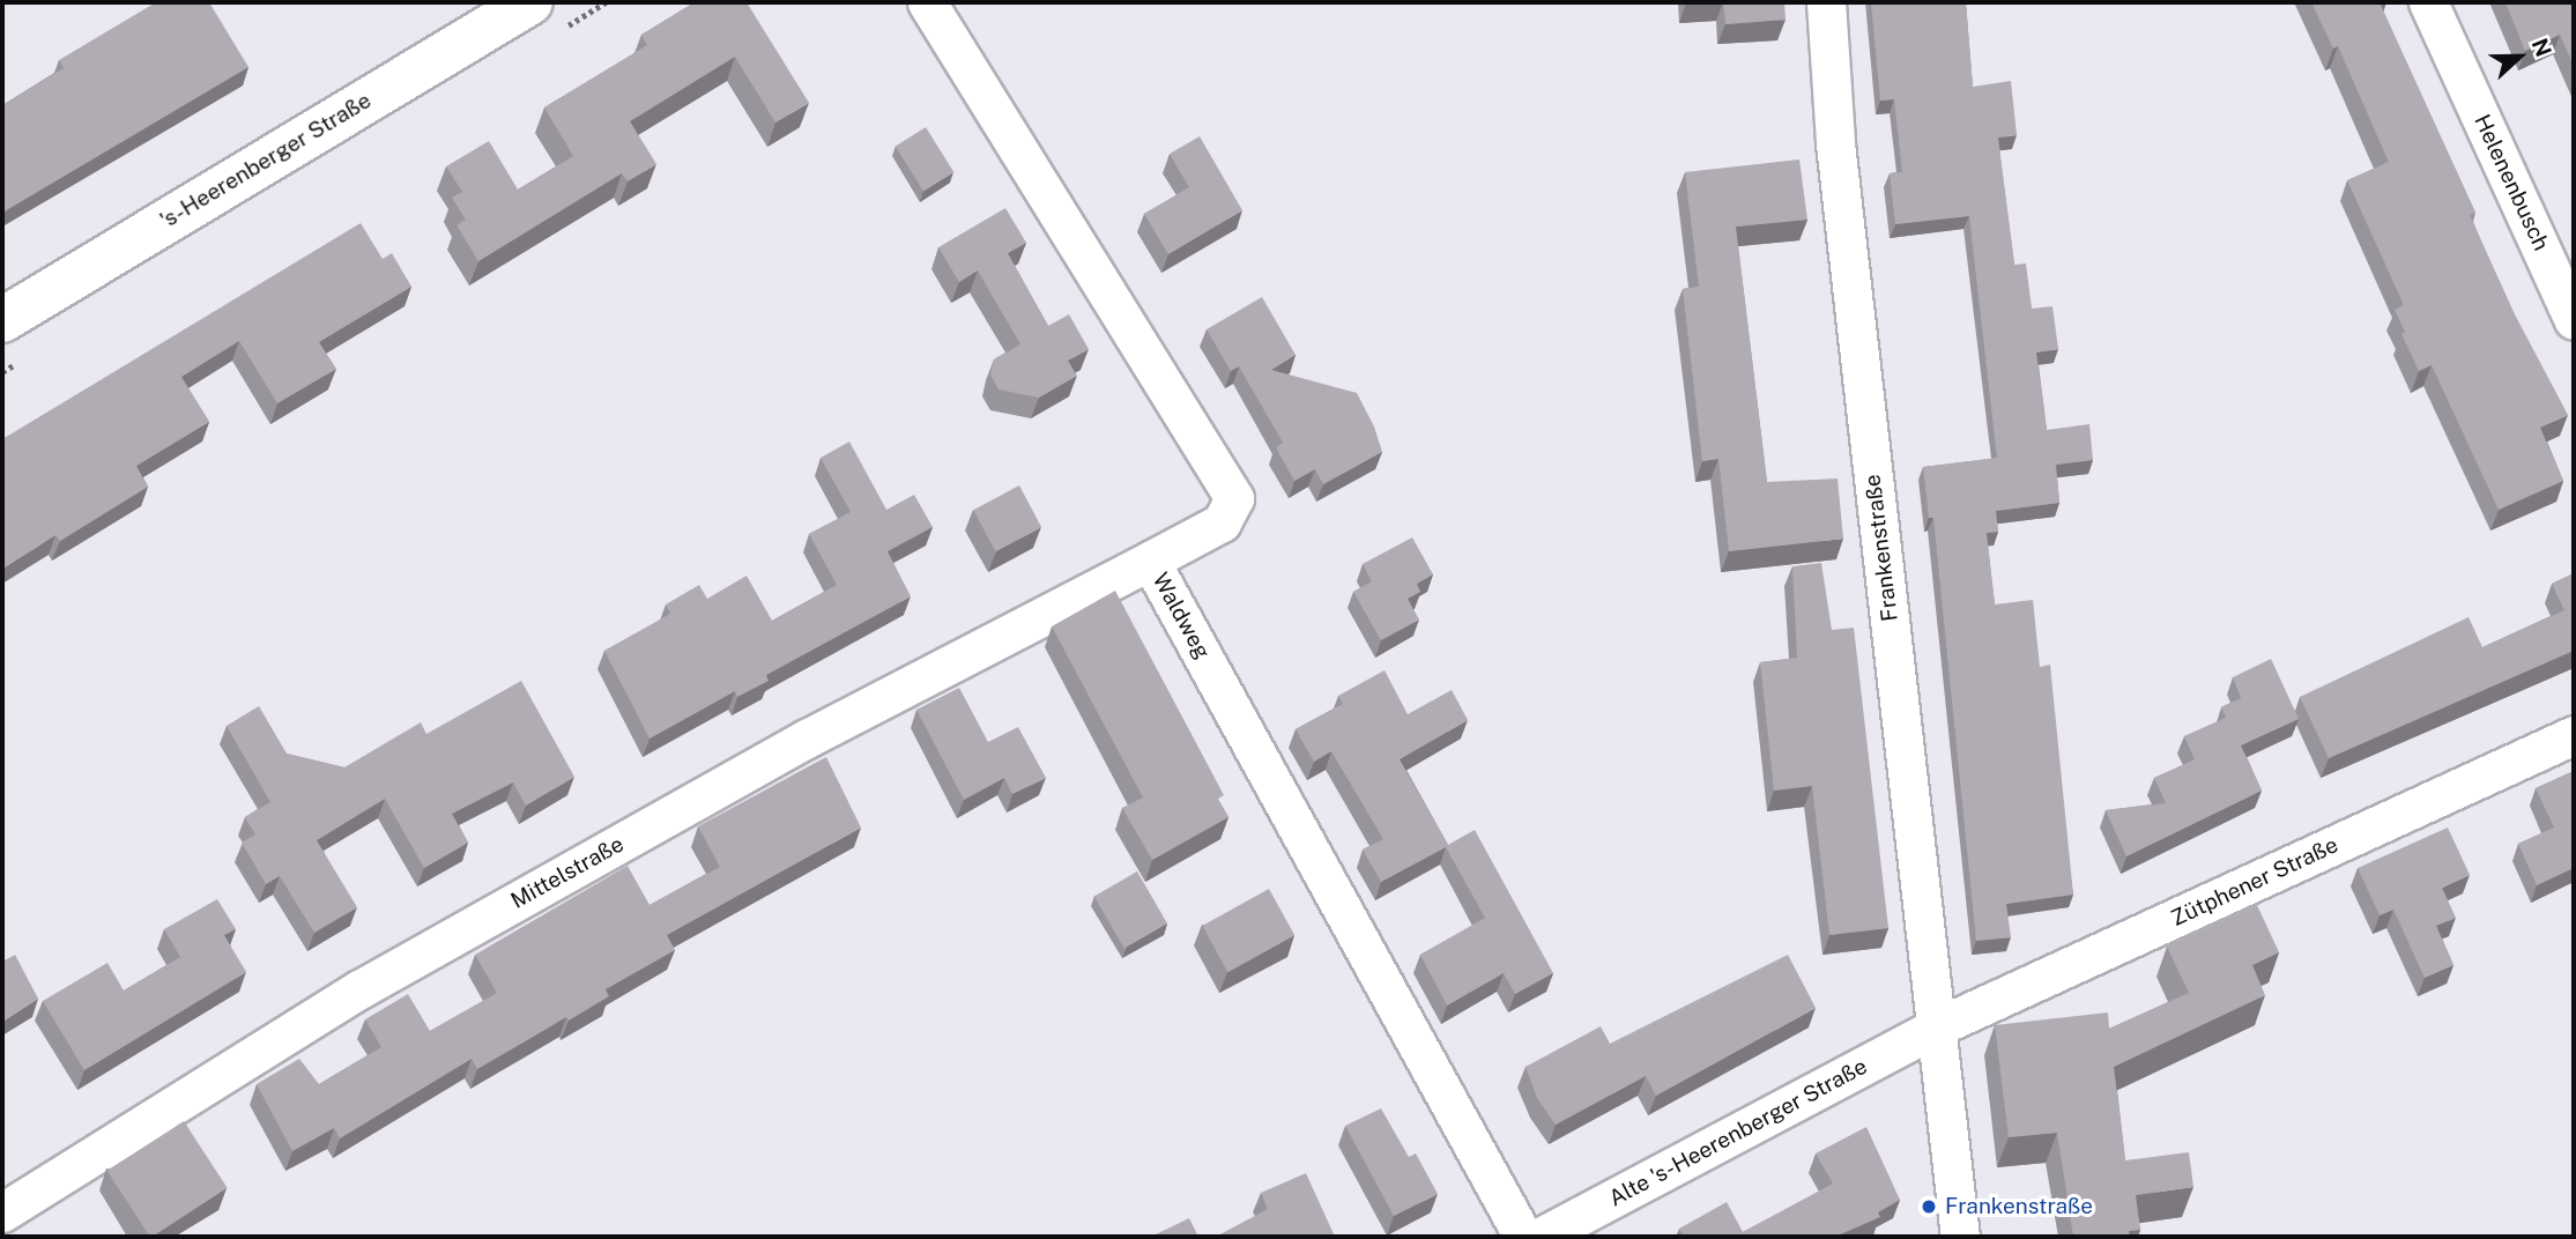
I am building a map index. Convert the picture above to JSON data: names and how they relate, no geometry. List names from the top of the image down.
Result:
{
  "streets": {
    "street": [
      "'s-Heerenberger Straße",
      "Helenenbusch",
      "Frankenstraße",
      "Waldweg",
      "Mittelstraße",
      "Zütphener Straße",
      "Alte 's-Heerenberger Straße"
    ]
  },
  "crossings": [
    ["Frankenstraße", "Zütphener Straße"],
    ["Frankenstraße", "Alte 's-Heerenberger Straße"],
    ["Waldweg", "Mittelstraße"],
    ["Zütphener Straße", "Alte 's-Heerenberger Straße"]
  ],
  "places": ["Frankenstraße"],
  "north": "right"
}
